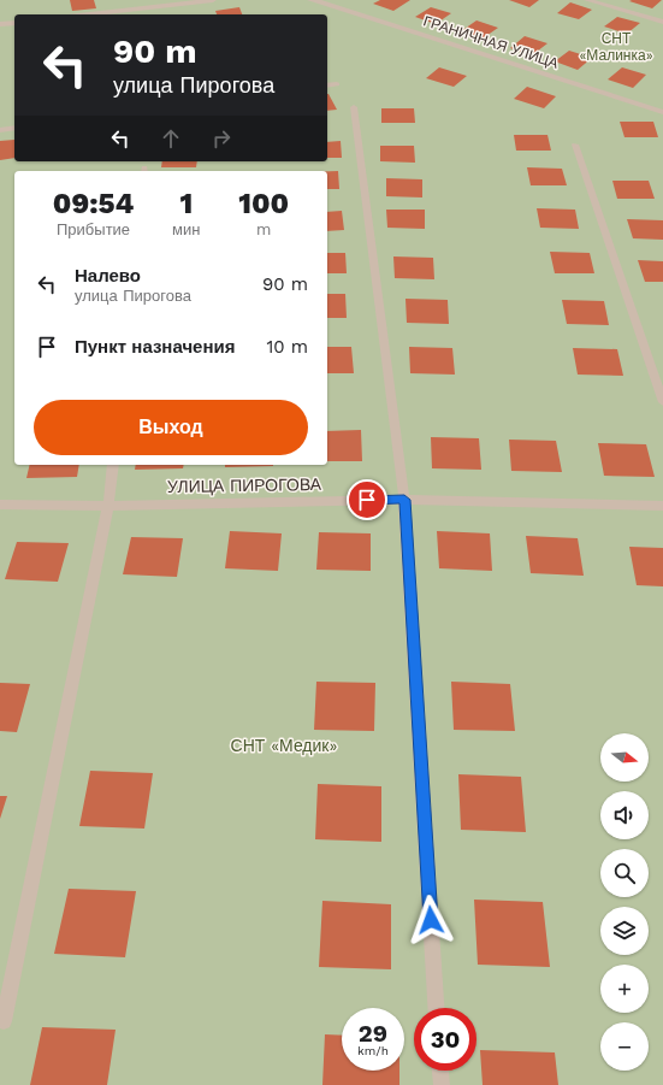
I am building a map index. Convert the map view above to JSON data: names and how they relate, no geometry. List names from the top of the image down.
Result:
{
  "streets": {
    "street": ["ГРАНИЧНАЯ УЛИЦА", "УЛИЦА ПИРОГОВА"]
  },
  "parks": ["СНТ «Малинка»", "СНТ «Медик»"],
  "north": "right",
  "page": {
    "turn": ["90 m", "улица Пирогова"],
    "eta": [
      "09:54",
      "Прибытие",
      "1",
      "мин",
      "100",
      "m"
    ],
    "list": [
      {
        "name": "Налево",
        "note": "улица Пирогова",
        "value": "90 m"
      },
      {
        "name": "Пункт назначения",
        "value": "10 m"
      }
    ],
    "buttons": "Выход",
    "map_buttons": ["+", "−"],
    "speed": "29 km/h",
    "limit": "30"
  }
}
